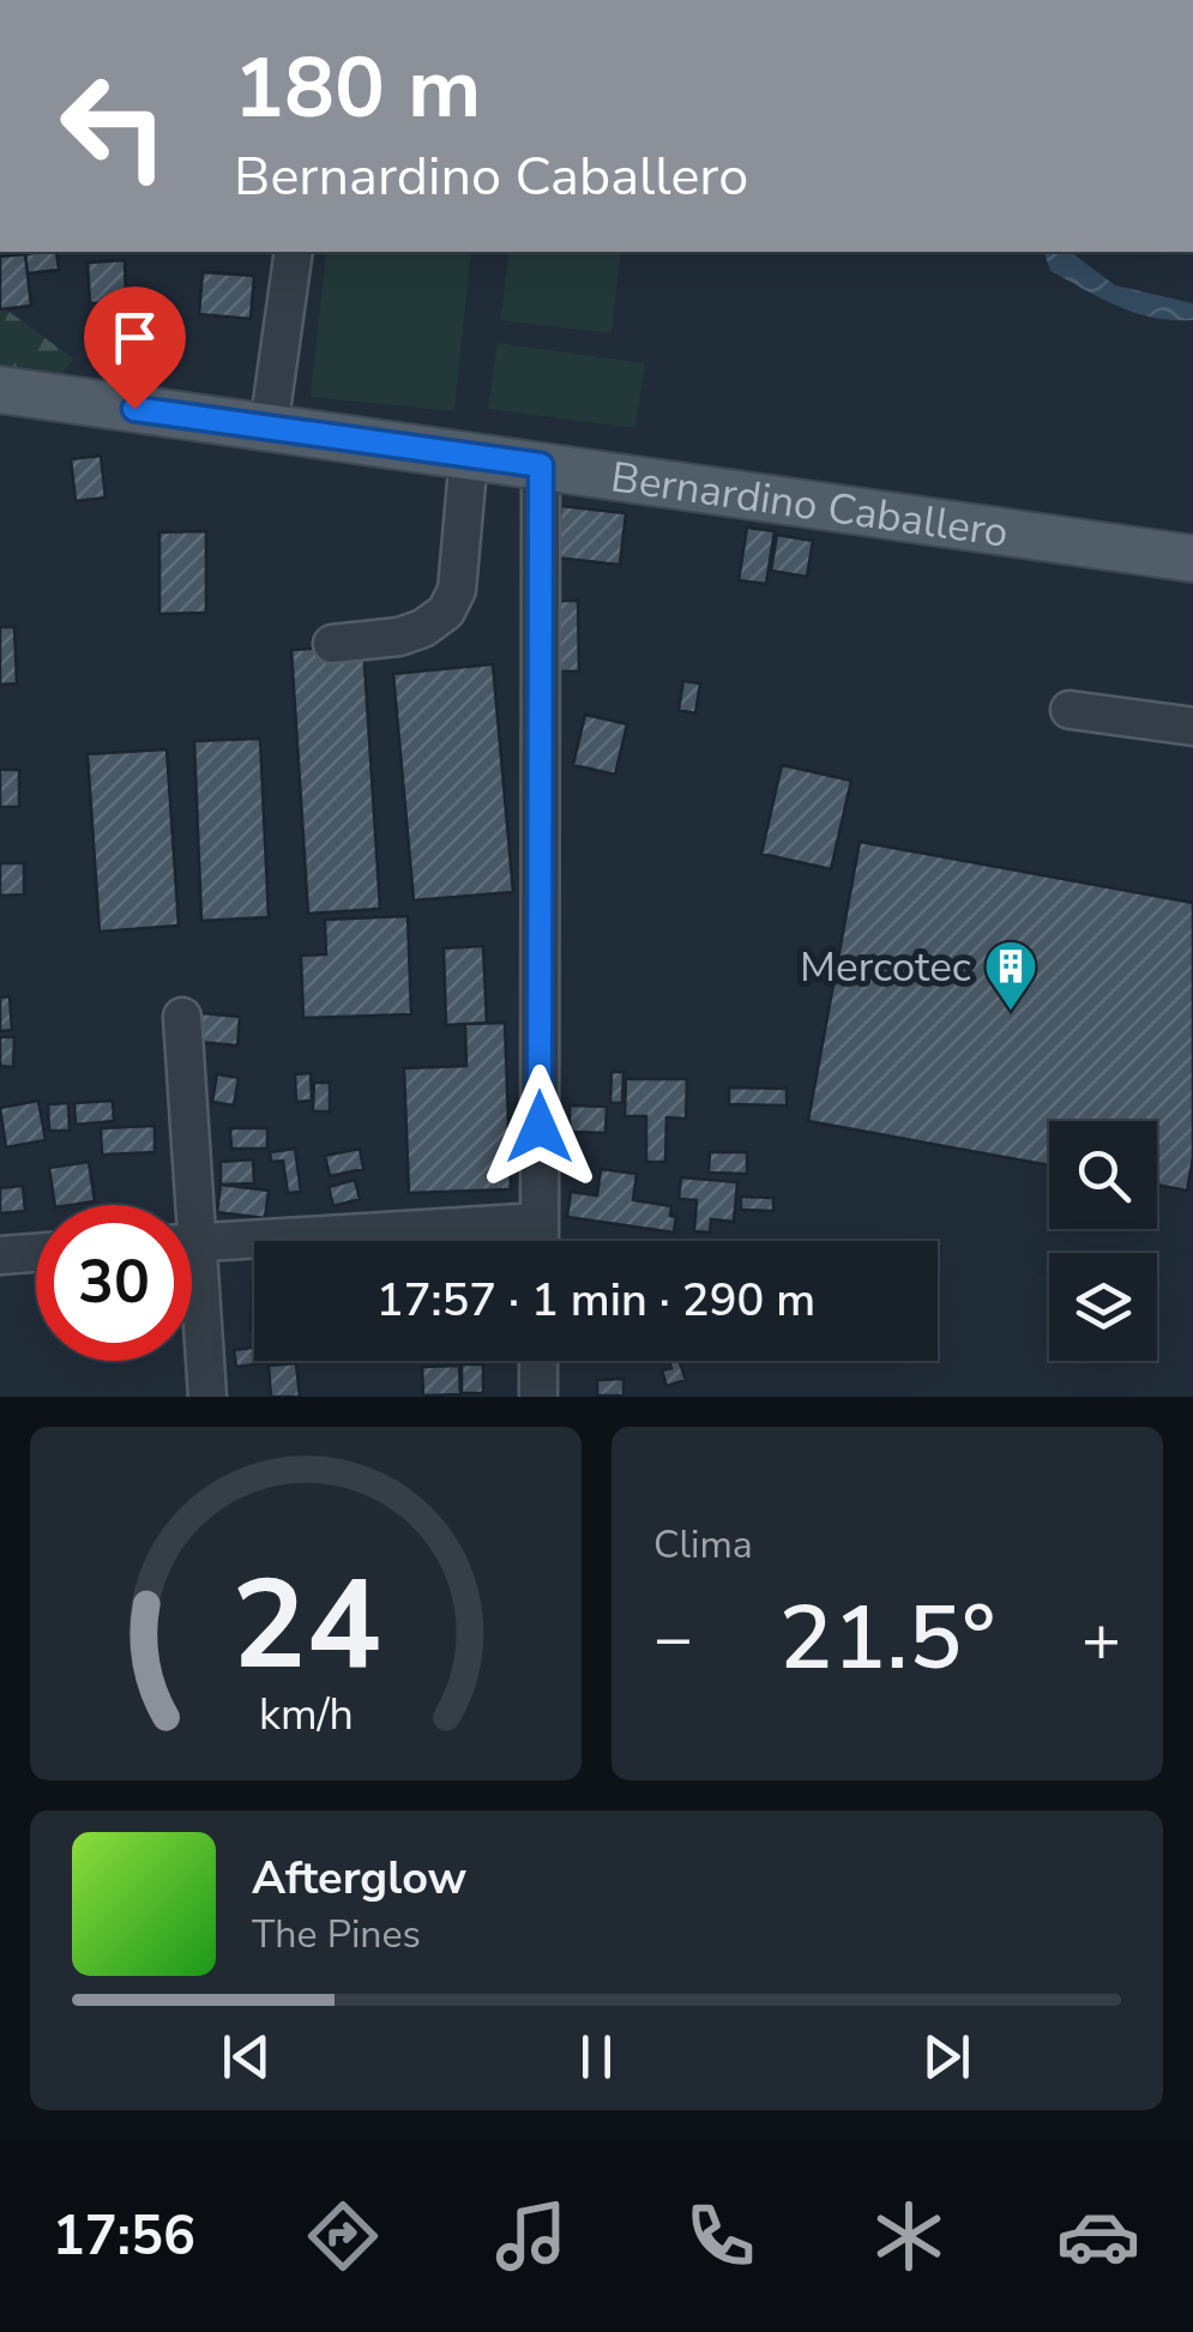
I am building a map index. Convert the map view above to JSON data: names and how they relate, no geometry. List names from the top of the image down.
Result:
{
  "streets": {
    "main road": ["Bernardino Caballero"]
  },
  "places": {
    "building": ["Mercotec"]
  },
  "page": {
    "turn": ["180 m", "Bernardino Caballero"],
    "limit": "30",
    "trip": "17:57 · 1 min · 290 m",
    "tile": "Clima",
    "heat": ["−", "21.5°", "+"],
    "song": ["Afterglow", "The Pines"],
    "tabs": "17:56",
    "gauge": ["24", "km/h"]
  }
}
